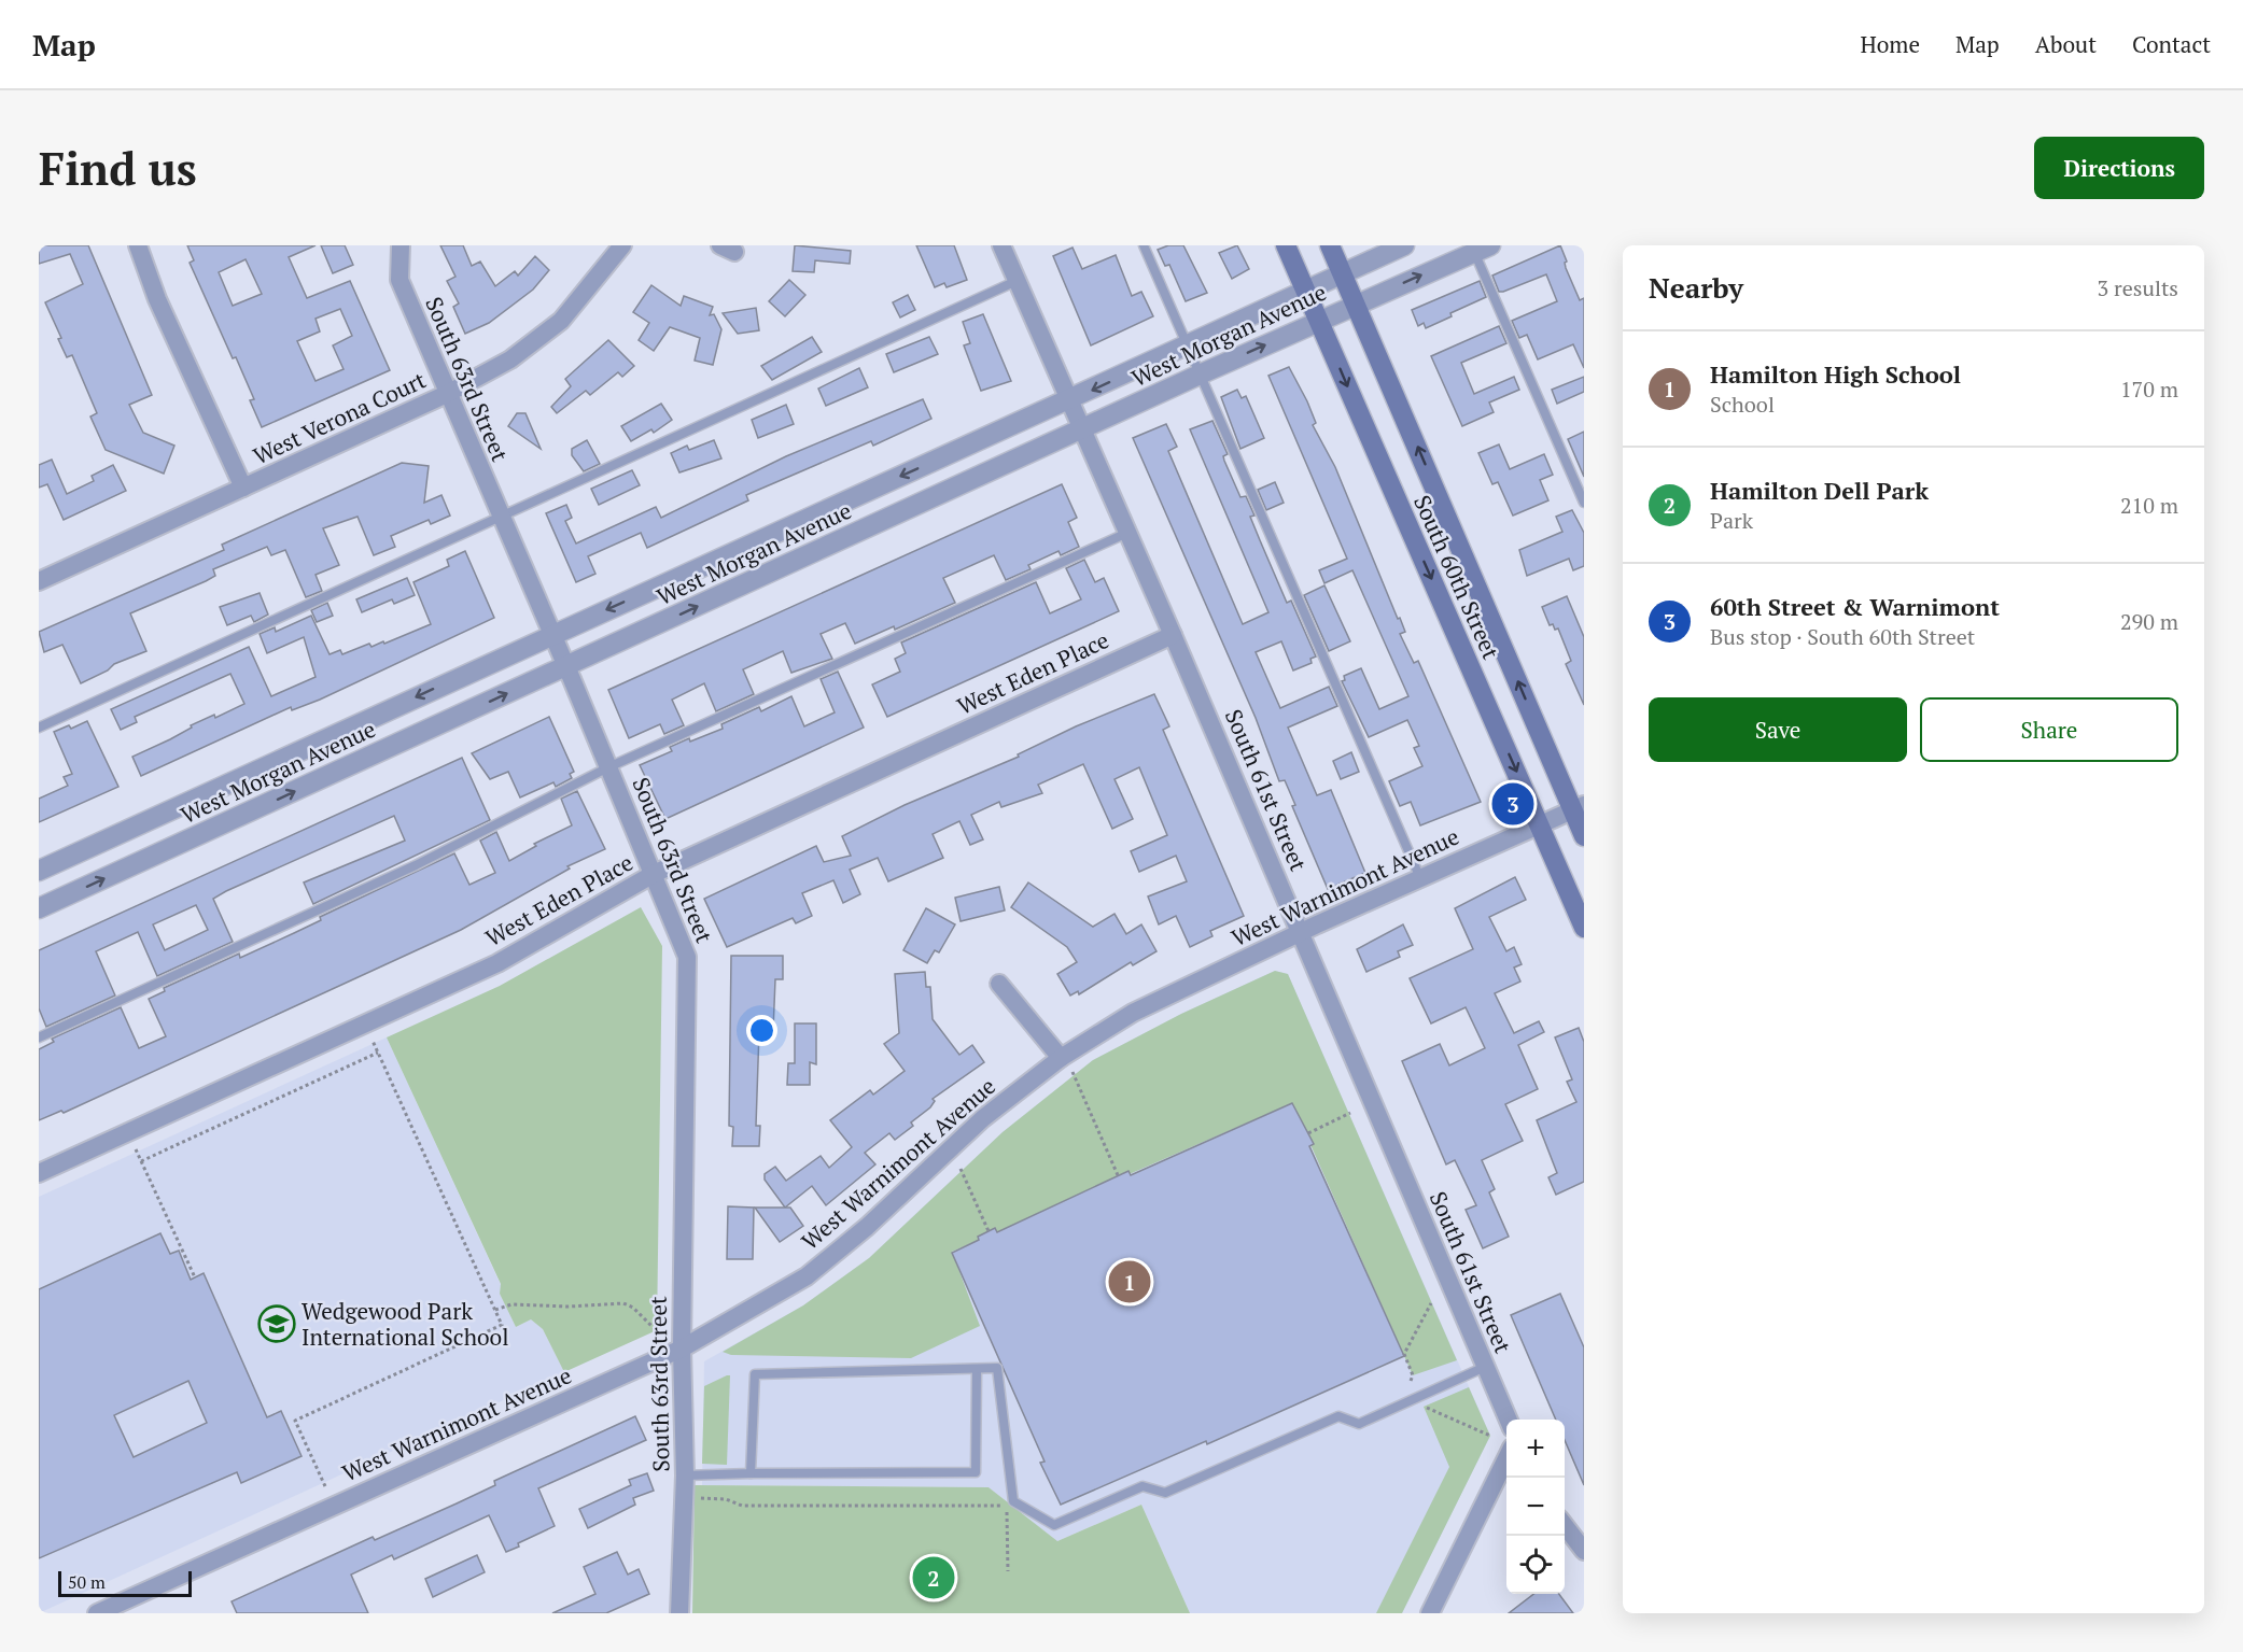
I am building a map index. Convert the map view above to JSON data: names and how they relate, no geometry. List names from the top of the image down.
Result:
{
  "streets": {
    "main road": ["South 60th Street"],
    "street": [
      "West Morgan Avenue",
      "South 63rd Street",
      "West Verona Court",
      "West Eden Place",
      "South 61st Street",
      "West Warnimont Avenue"
    ]
  },
  "crossings": [
    ["West Morgan Avenue", "South 63rd Street"],
    ["West Morgan Avenue", "South 60th Street"],
    ["West Morgan Avenue", "South 61st Street"],
    ["South 63rd Street", "West Verona Court"],
    ["South 63rd Street", "West Eden Place"],
    ["South 63rd Street", "West Warnimont Avenue"],
    ["South 60th Street", "West Warnimont Avenue"],
    ["West Eden Place", "South 61st Street"],
    ["South 61st Street", "West Warnimont Avenue"]
  ],
  "places": {
    "school or university": ["Wedgewood Park International School"]
  },
  "scale_bar": "50 m",
  "page": {
    "header": "Map",
    "nav": [
      "Home",
      "Map",
      "About",
      "Contact"
    ],
    "buttons": [
      "Directions",
      ["Save", "Share"]
    ],
    "title": "Find us",
    "heading": ["Nearby", "3 results"],
    "list": [
      {
        "mark": "1",
        "name": "Hamilton High School",
        "note": "School",
        "value": "170 m"
      },
      {
        "mark": "2",
        "name": "Hamilton Dell Park",
        "note": "Park",
        "value": "210 m"
      },
      {
        "mark": "3",
        "name": "60th Street & Warnimont",
        "note": "Bus stop · South 60th Street",
        "value": "290 m"
      }
    ],
    "pins": ["3", "1", "2"],
    "map_buttons": ["+", "−"],
    "scale": "50 m"
  }
}
